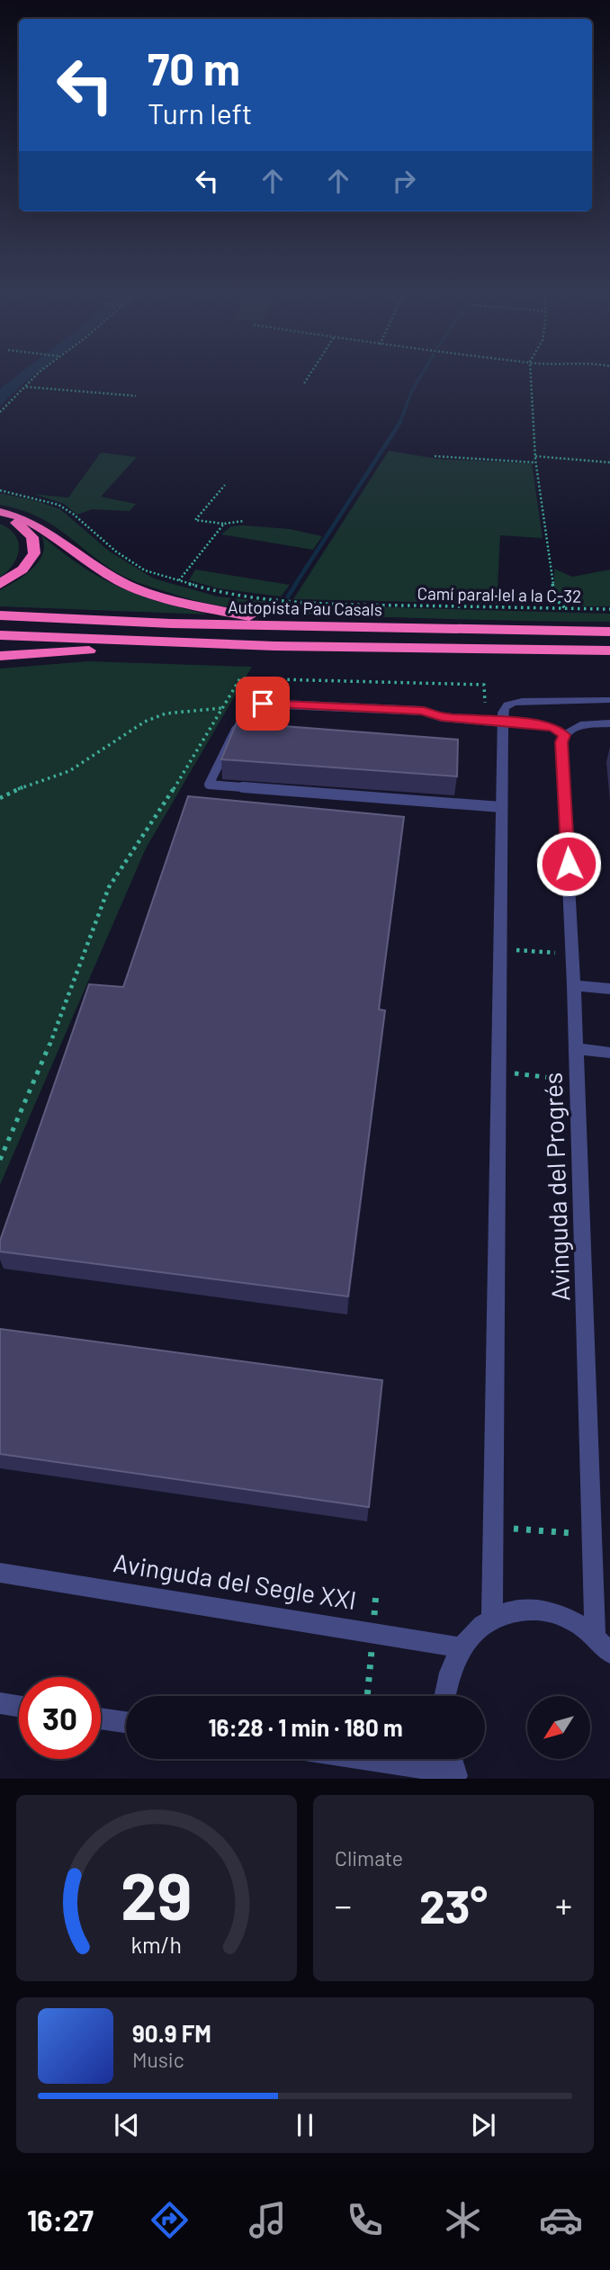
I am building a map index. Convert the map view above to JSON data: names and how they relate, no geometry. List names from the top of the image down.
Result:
{
  "streets": {
    "highway": ["Autopista Pau Casals"],
    "street": ["Avinguda del Progrés", "Avinguda del Segle XXI"],
    "path": ["Camí paral·lel a la C-32"]
  },
  "north": "bottom left",
  "page": {
    "turn": ["70 m", "Turn left"],
    "limit": "30",
    "trip": "16:28 · 1 min · 180 m",
    "tile": "Climate",
    "heat": ["−", "23°", "+"],
    "song": ["90.9 FM", "Music"],
    "tabs": "16:27",
    "gauge": ["29", "km/h"]
  }
}
